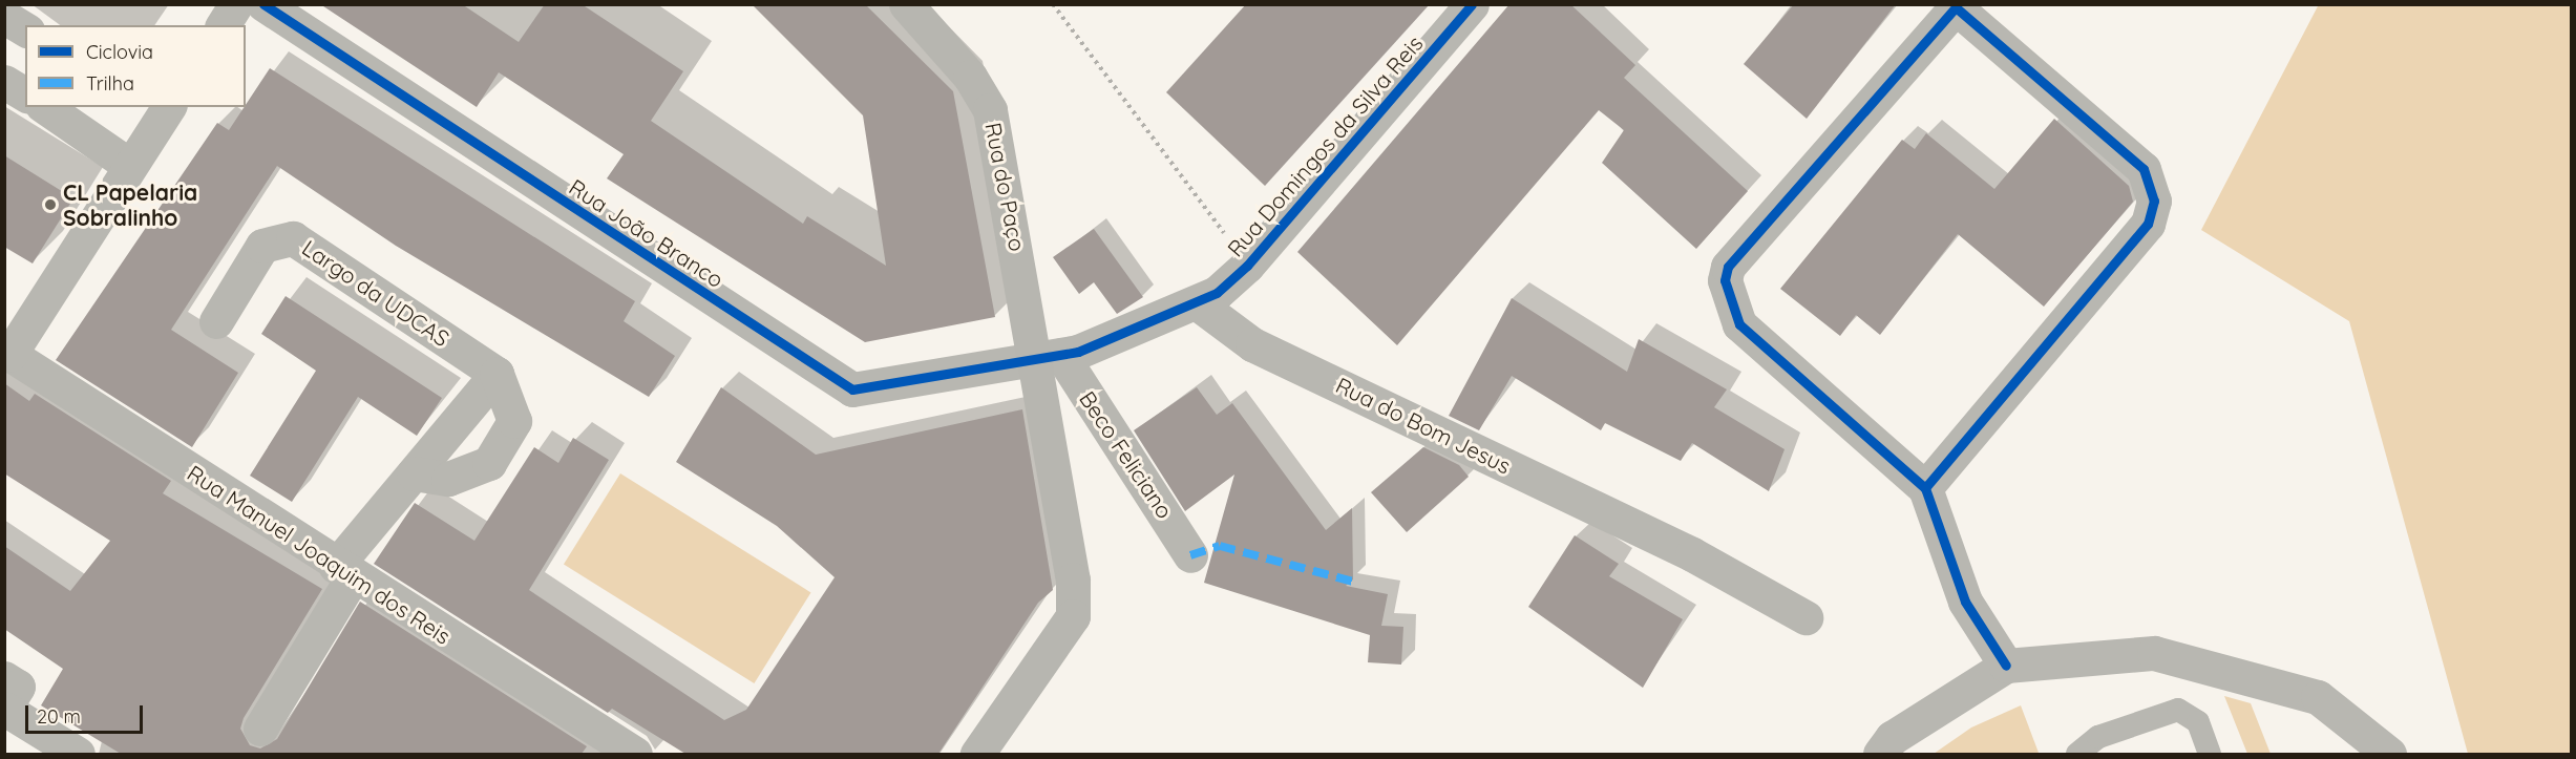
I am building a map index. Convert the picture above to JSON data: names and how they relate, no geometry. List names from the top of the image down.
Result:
{
  "streets": {
    "street": [
      "Rua Domingos da Silva Reis",
      "Rua do Paço",
      "Rua João Branco",
      "Largo da UDCAS",
      "Rua do Bom Jesus",
      "Beco Feliciano",
      "Rua Manuel Joaquim dos Reis"
    ]
  },
  "crossings": [
    ["Rua Domingos da Silva Reis", "Rua do Bom Jesus"],
    ["Rua do Paço", "Rua João Branco"],
    ["Rua do Paço", "Beco Feliciano"],
    ["Rua João Branco", "Beco Feliciano"]
  ],
  "places": ["CL Papelaria Sobralinho"],
  "legend": ["Ciclovia", "Trilha"],
  "scale_bar": "20 m"
}
